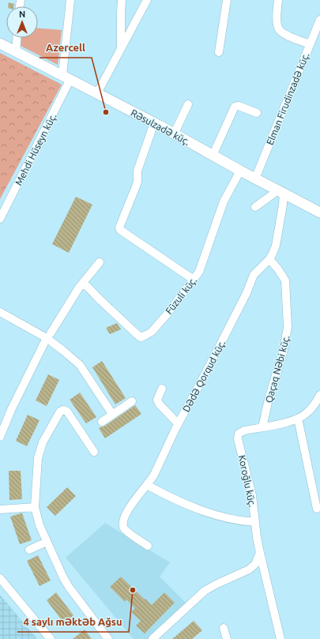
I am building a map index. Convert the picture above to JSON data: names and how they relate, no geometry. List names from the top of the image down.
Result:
{
  "streets": {
    "main road": ["Rəsulzadə küç."],
    "street": [
      "Elman Firudinzadə küç.",
      "Mehdi Hüseyn küç.",
      "Füzuli küç.",
      "Qaçaq Nəbi küç.",
      "Dədə Qorqud küç.",
      "Koroğlu küç."
    ]
  },
  "crossings": [
    ["Elman Firudinzadə küç.", "Rəsulzadə küç."],
    ["Rəsulzadə küç.", "Mehdi Hüseyn küç."],
    ["Rəsulzadə küç.", "Füzuli küç."],
    ["Rəsulzadə küç.", "Dədə Qorqud küç."],
    ["Qaçaq Nəbi küç.", "Dədə Qorqud küç."],
    ["Qaçaq Nəbi küç.", "Koroğlu küç."]
  ],
  "places": ["Azercell", "4 saylı məktəb Ağsu"],
  "north": "top"
}
